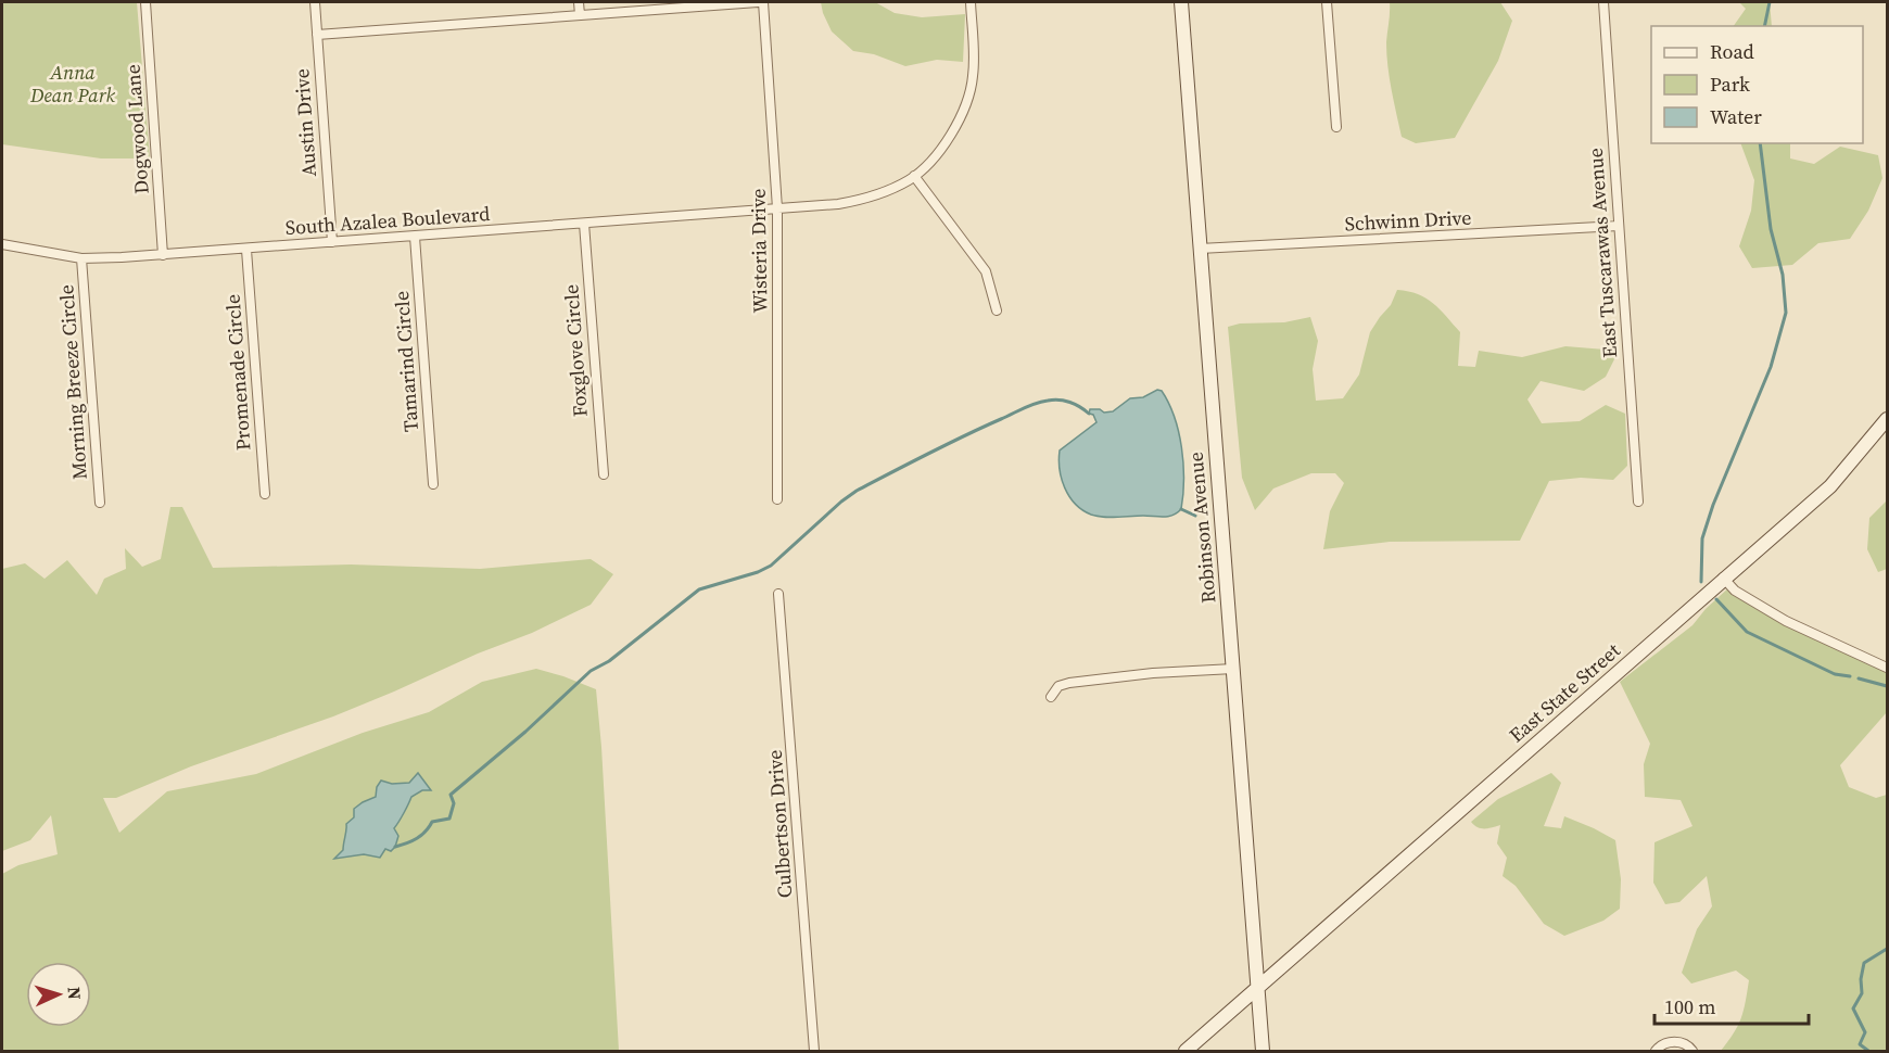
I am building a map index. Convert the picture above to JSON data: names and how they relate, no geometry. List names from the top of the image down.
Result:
{
  "streets": {
    "main road": ["Robinson Avenue", "East State Street"],
    "street": [
      "Austin Drive",
      "Dogwood Lane",
      "South Azalea Boulevard",
      "Schwinn Drive",
      "Wisteria Drive",
      "East Tuscarawas Avenue",
      "Foxglove Circle",
      "Tamarind Circle",
      "Promenade Circle",
      "Morning Breeze Circle",
      "Culbertson Drive"
    ]
  },
  "crossings": [
    ["Austin Drive", "South Azalea Boulevard"],
    ["Dogwood Lane", "South Azalea Boulevard"],
    ["South Azalea Boulevard", "Wisteria Drive"],
    ["South Azalea Boulevard", "Foxglove Circle"],
    ["South Azalea Boulevard", "Tamarind Circle"],
    ["South Azalea Boulevard", "Promenade Circle"],
    ["South Azalea Boulevard", "Morning Breeze Circle"],
    ["Schwinn Drive", "East Tuscarawas Avenue"],
    ["Schwinn Drive", "Robinson Avenue"],
    ["Robinson Avenue", "East State Street"]
  ],
  "parks": ["Anna Dean Park"],
  "legend": ["Road", "Park", "Water"],
  "scale_bar": "100 m",
  "north": "right"
}
